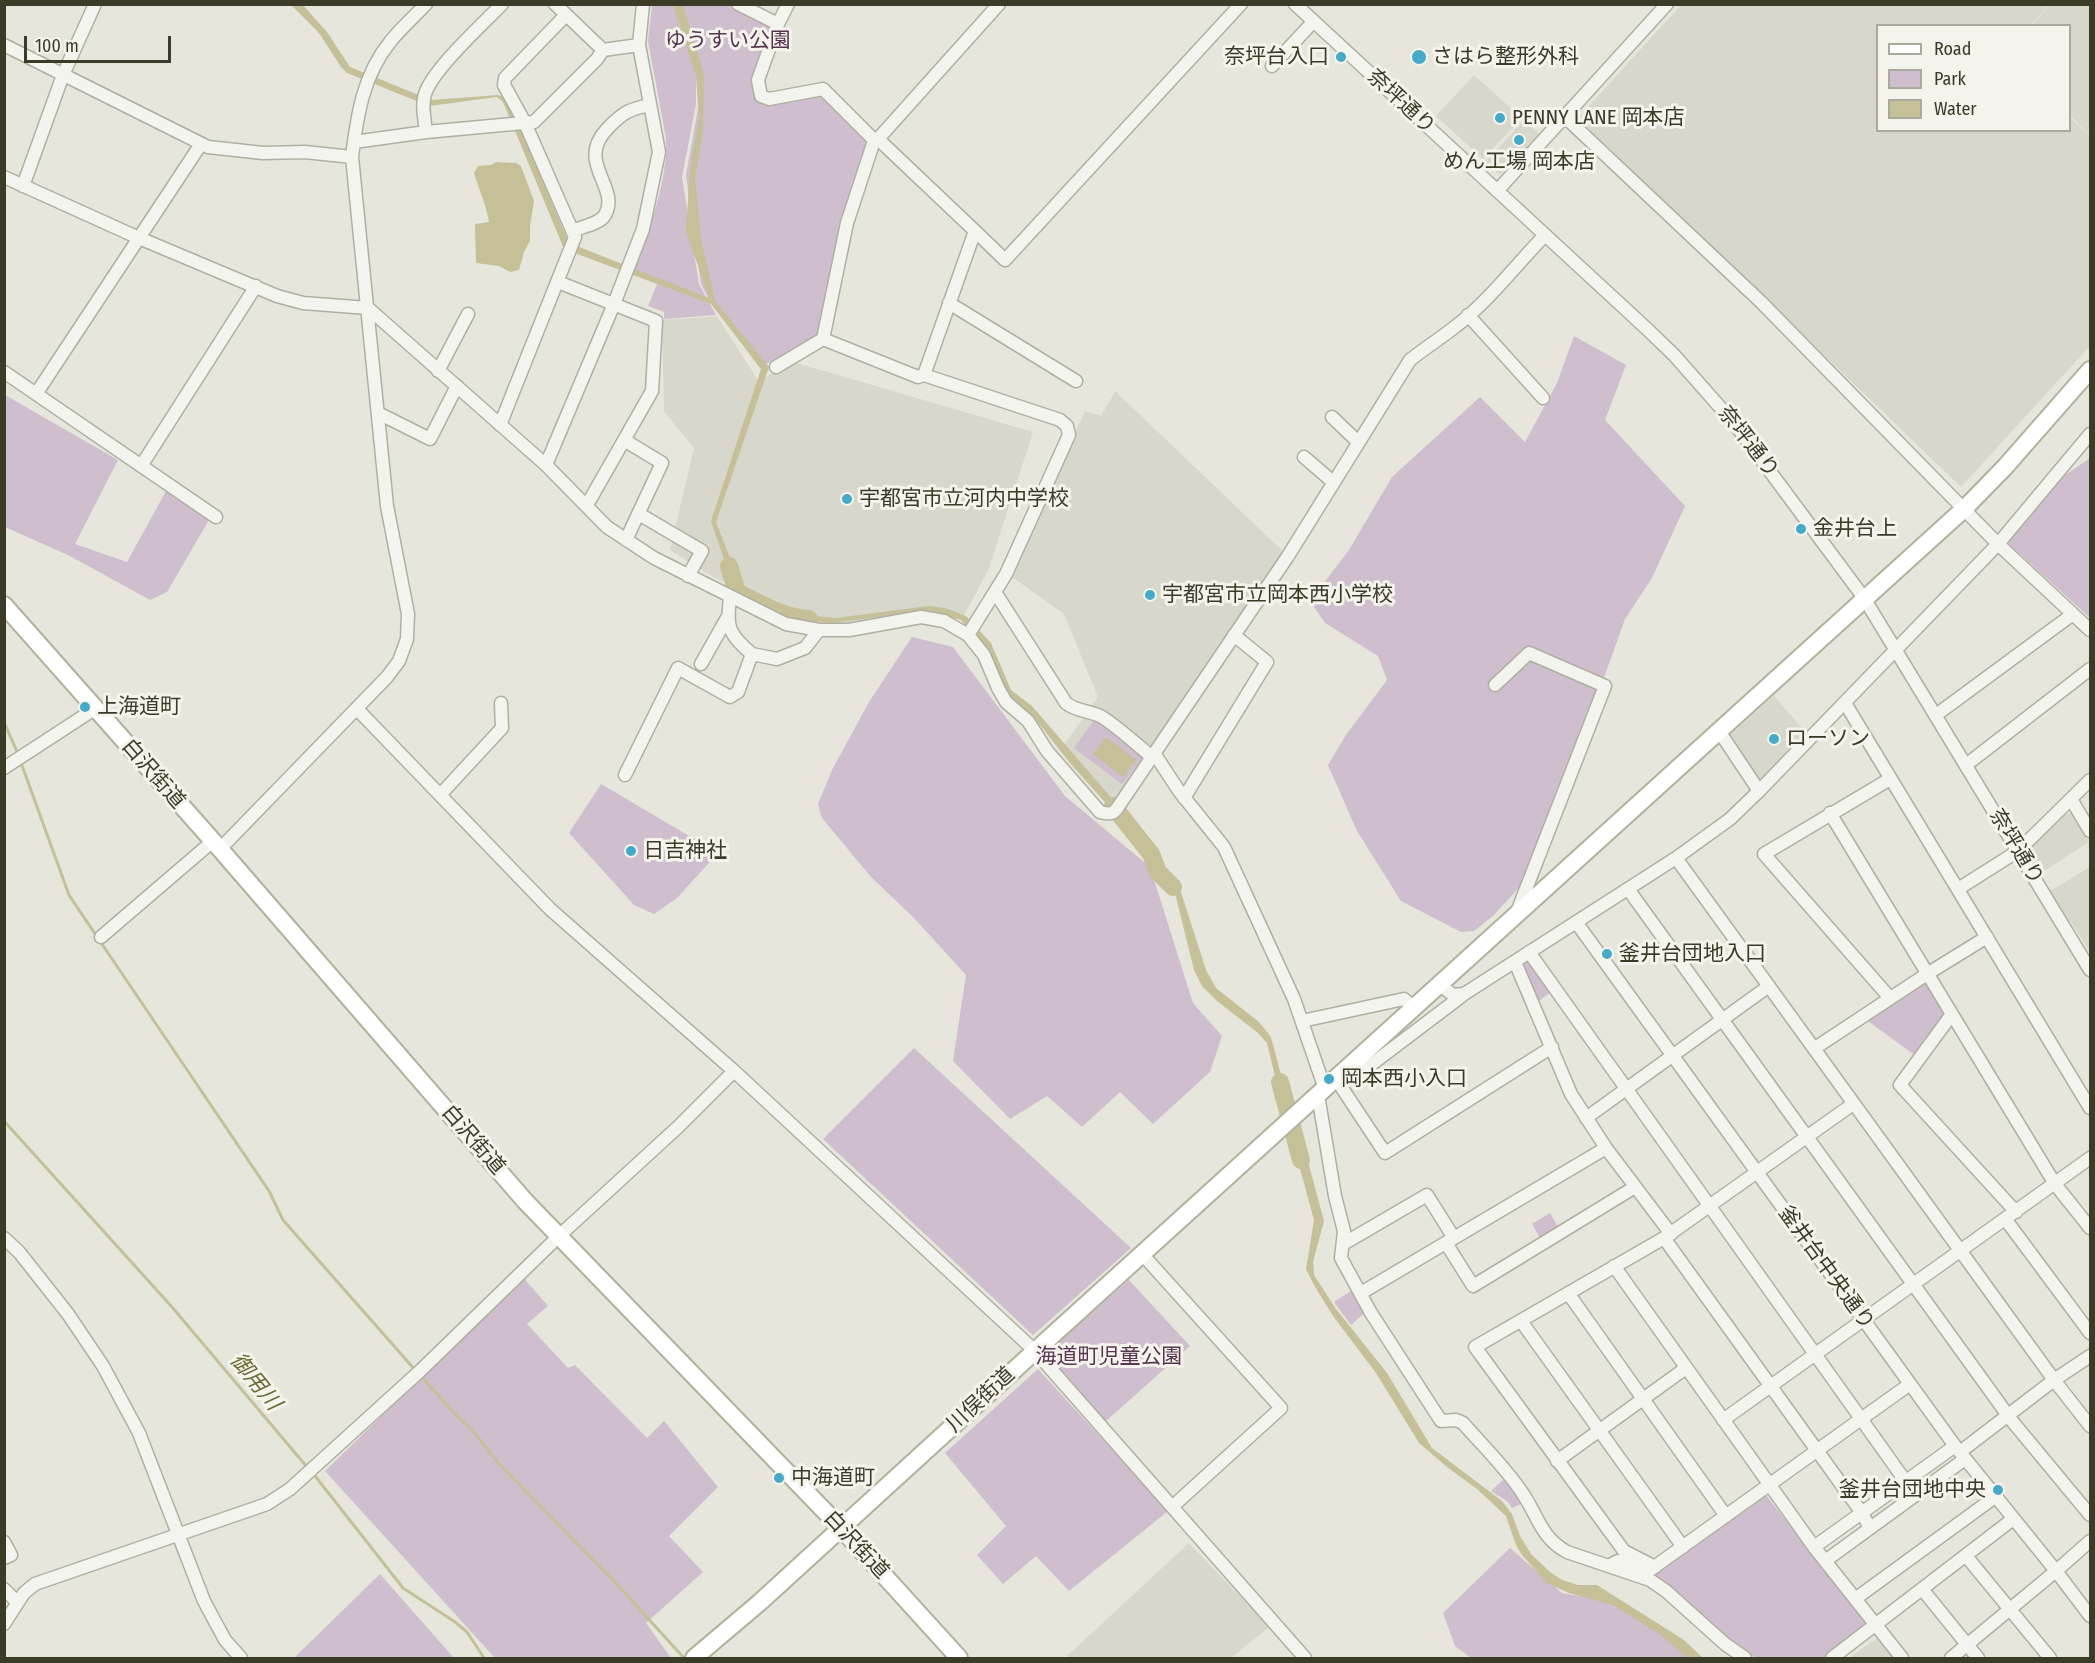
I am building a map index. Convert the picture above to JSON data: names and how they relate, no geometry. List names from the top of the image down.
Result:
{
  "streets": {
    "main road": ["白沢街道", "川俣街道"],
    "street": ["奈坪通り", "釜井台中央通り"]
  },
  "crossings": [
    ["奈坪通り", "川俣街道"],
    ["白沢街道", "川俣街道"]
  ],
  "water": ["御用川"],
  "parks": ["ゆうすい公園", "海道町児童公園"],
  "places": [
    "奈坪台入口",
    "さはら整形外科",
    "PENNY LANE 岡本店",
    "めん工場 岡本店",
    "宇都宮市立河内中学校",
    "金井台上",
    "宇都宮市立岡本西小学校",
    "上海道町",
    "ローソン",
    "日吉神社",
    "釜井台団地入口",
    "岡本西小入口",
    "中海道町",
    "釜井台団地中央"
  ],
  "legend": ["Road", "Park", "Water"],
  "scale_bar": "100 m"
}
